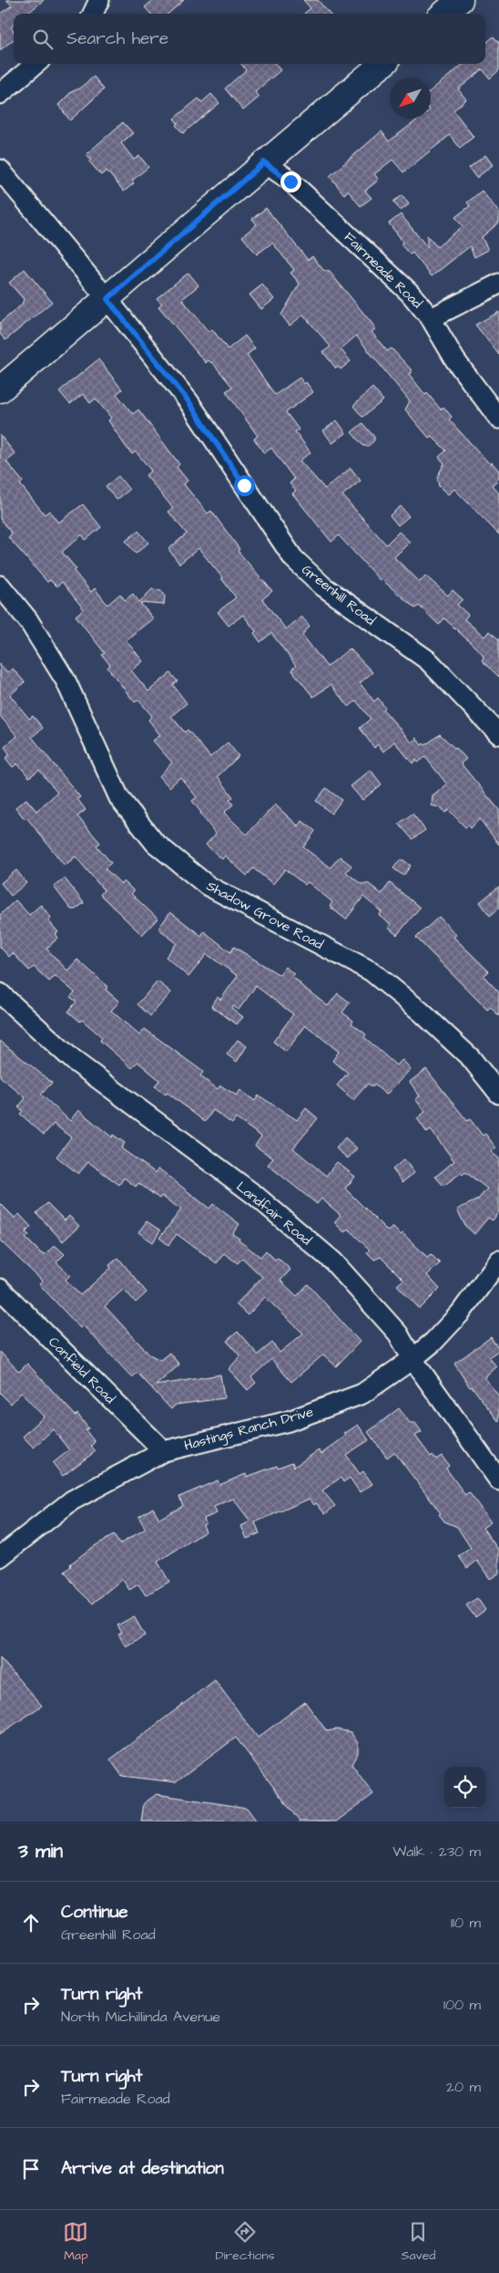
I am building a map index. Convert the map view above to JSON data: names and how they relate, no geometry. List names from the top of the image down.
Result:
{
  "streets": {
    "street": [
      "Fairmeade Road",
      "Greenhill Road",
      "Shadow Grove Road",
      "Landfair Road",
      "Canfield Road",
      "Hastings Ranch Drive"
    ]
  },
  "crossings": [
    ["Landfair Road", "Hastings Ranch Drive"],
    ["Canfield Road", "Hastings Ranch Drive"]
  ],
  "north": "bottom left",
  "page": {
    "search": "Search here",
    "heading": ["3 min", "Walk · 230 m"],
    "list": [
      ["Continue", "Greenhill Road", "110 m"],
      ["Turn right", "North Michillinda Avenue", "100 m"],
      ["Turn right", "Fairmeade Road", "20 m"],
      "Arrive at destination"
    ],
    "nav": ["Map", "Directions", "Saved"]
  }
}
